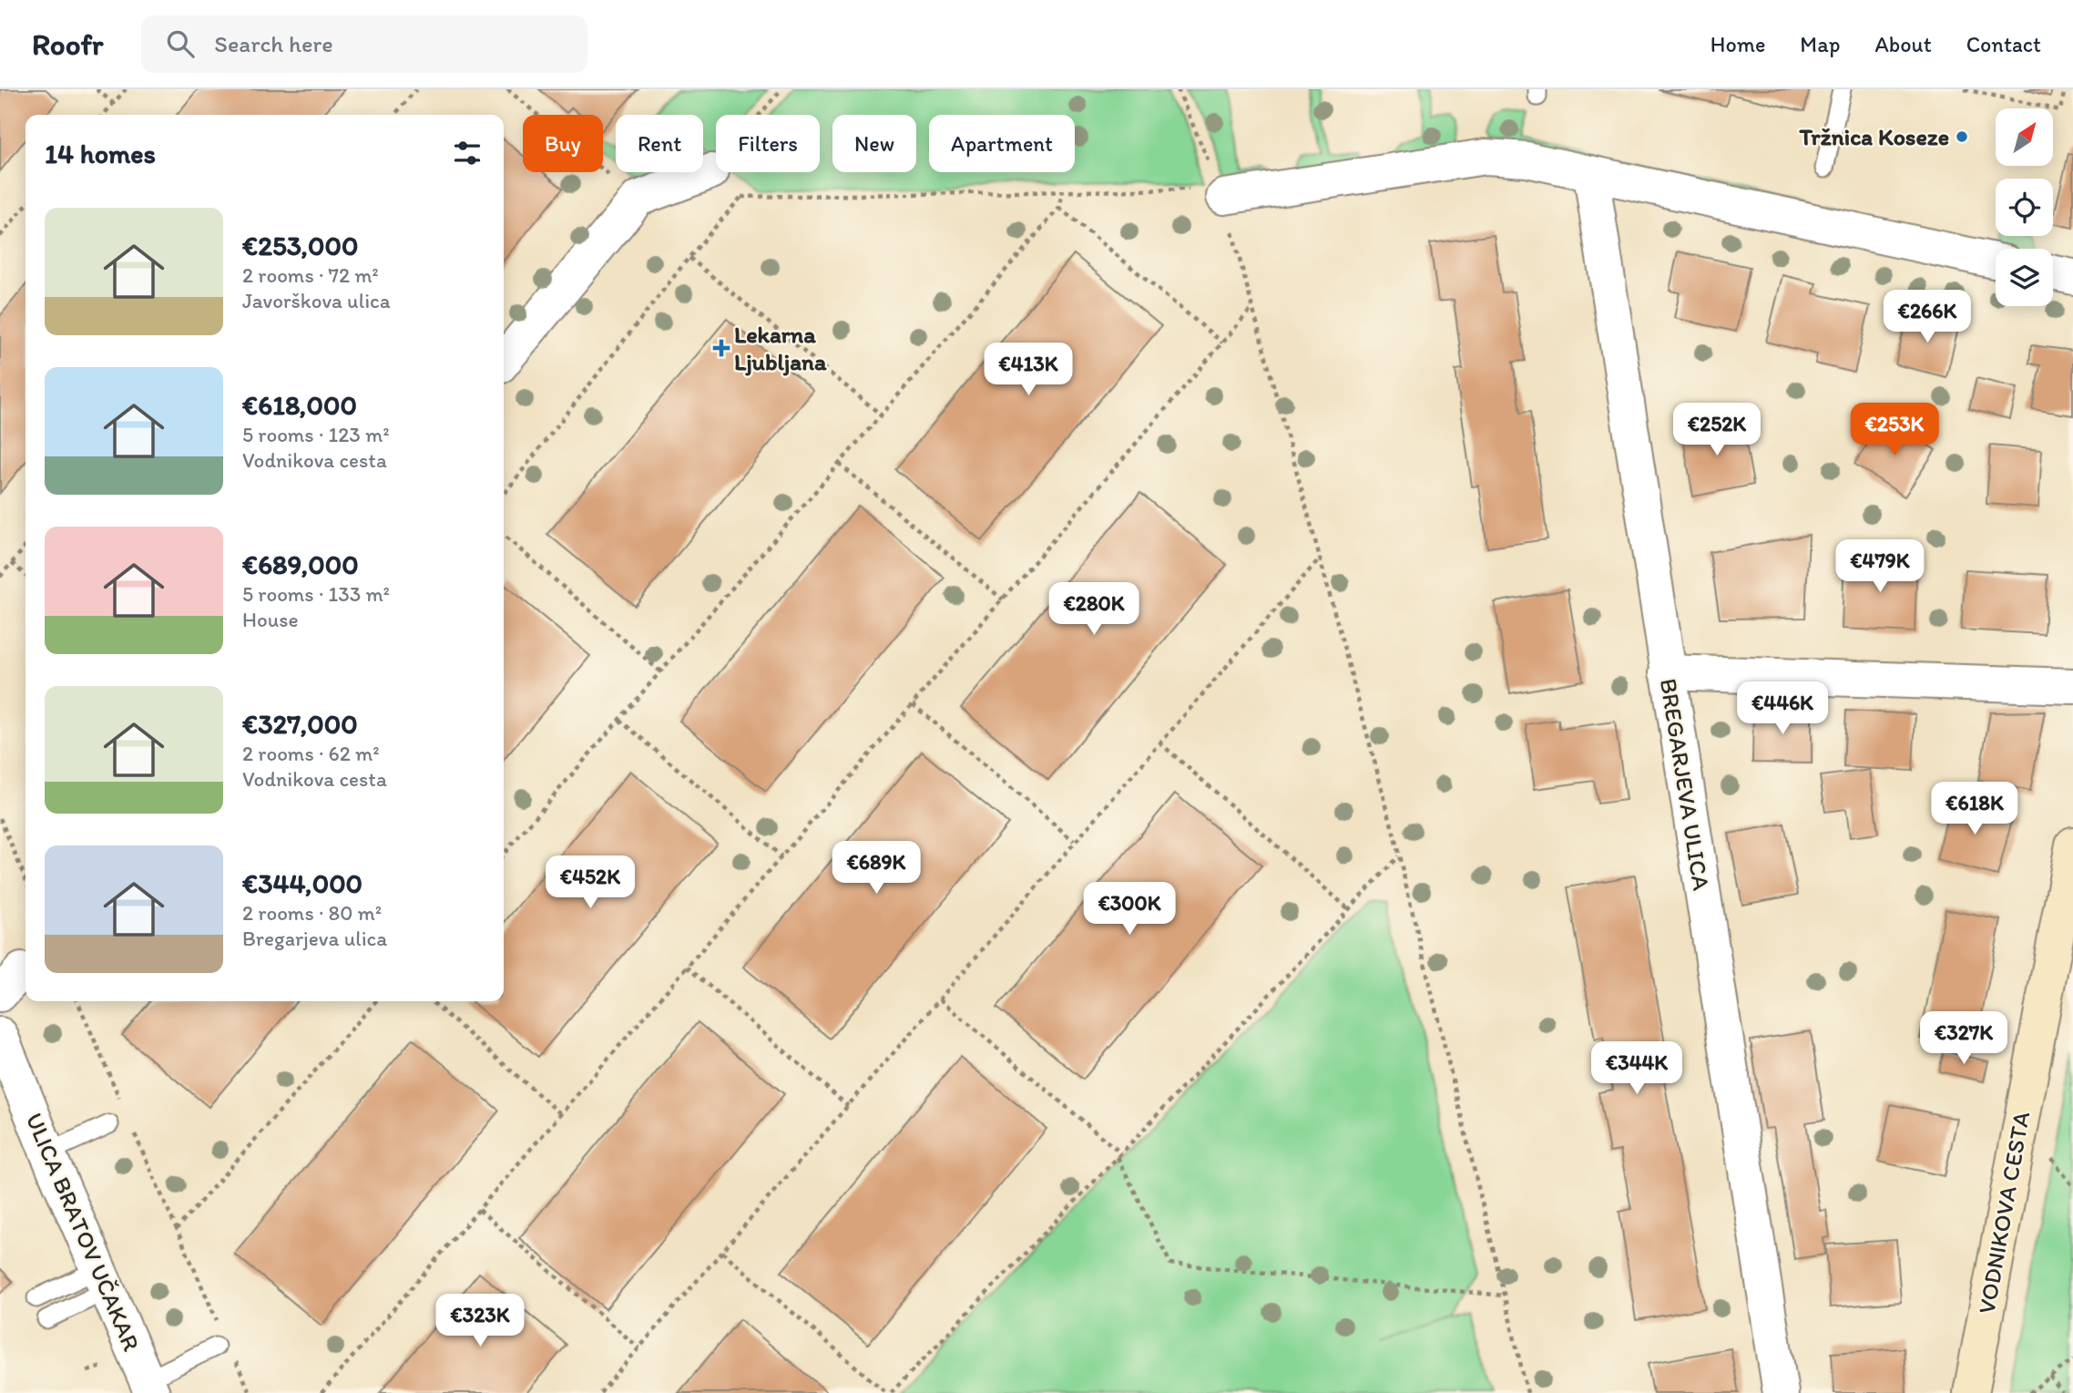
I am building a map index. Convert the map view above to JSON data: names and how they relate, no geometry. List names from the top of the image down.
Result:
{
  "streets": {
    "street": ["BREGARJEVA ULICA", "VODNIKOVA CESTA", "ULICA BRATOV UČAKAR"]
  },
  "places": {
    "other": ["Tržnica Koseze"],
    "health": ["Lekarna Ljubljana"]
  },
  "north": "top right",
  "page": {
    "header": "Roofr",
    "search": "Search here",
    "nav": [
      "Home",
      "Map",
      "About",
      "Contact"
    ],
    "chip": [
      "Buy",
      "Rent",
      "Filters",
      "New",
      "Apartment"
    ],
    "heading": "14 homes",
    "list": [
      {
        "name": "€253,000",
        "note": "2 rooms · 72 m² · Javorškova ulica"
      },
      {
        "name": "€618,000",
        "note": "5 rooms · 123 m² · Vodnikova cesta"
      },
      {
        "name": "€689,000",
        "note": "5 rooms · 133 m² · House"
      },
      {
        "name": "€327,000",
        "note": "2 rooms · 62 m² · Vodnikova cesta"
      },
      {
        "name": "€344,000",
        "note": "2 rooms · 80 m² · Bregarjeva ulica"
      }
    ],
    "price": [
      "€266K",
      "€413K",
      "€252K",
      "€253K",
      "€479K",
      "€280K",
      "€446K",
      "€618K",
      "€689K",
      "€452K",
      "€300K",
      "€327K",
      "€344K",
      "€323K"
    ]
  }
}
